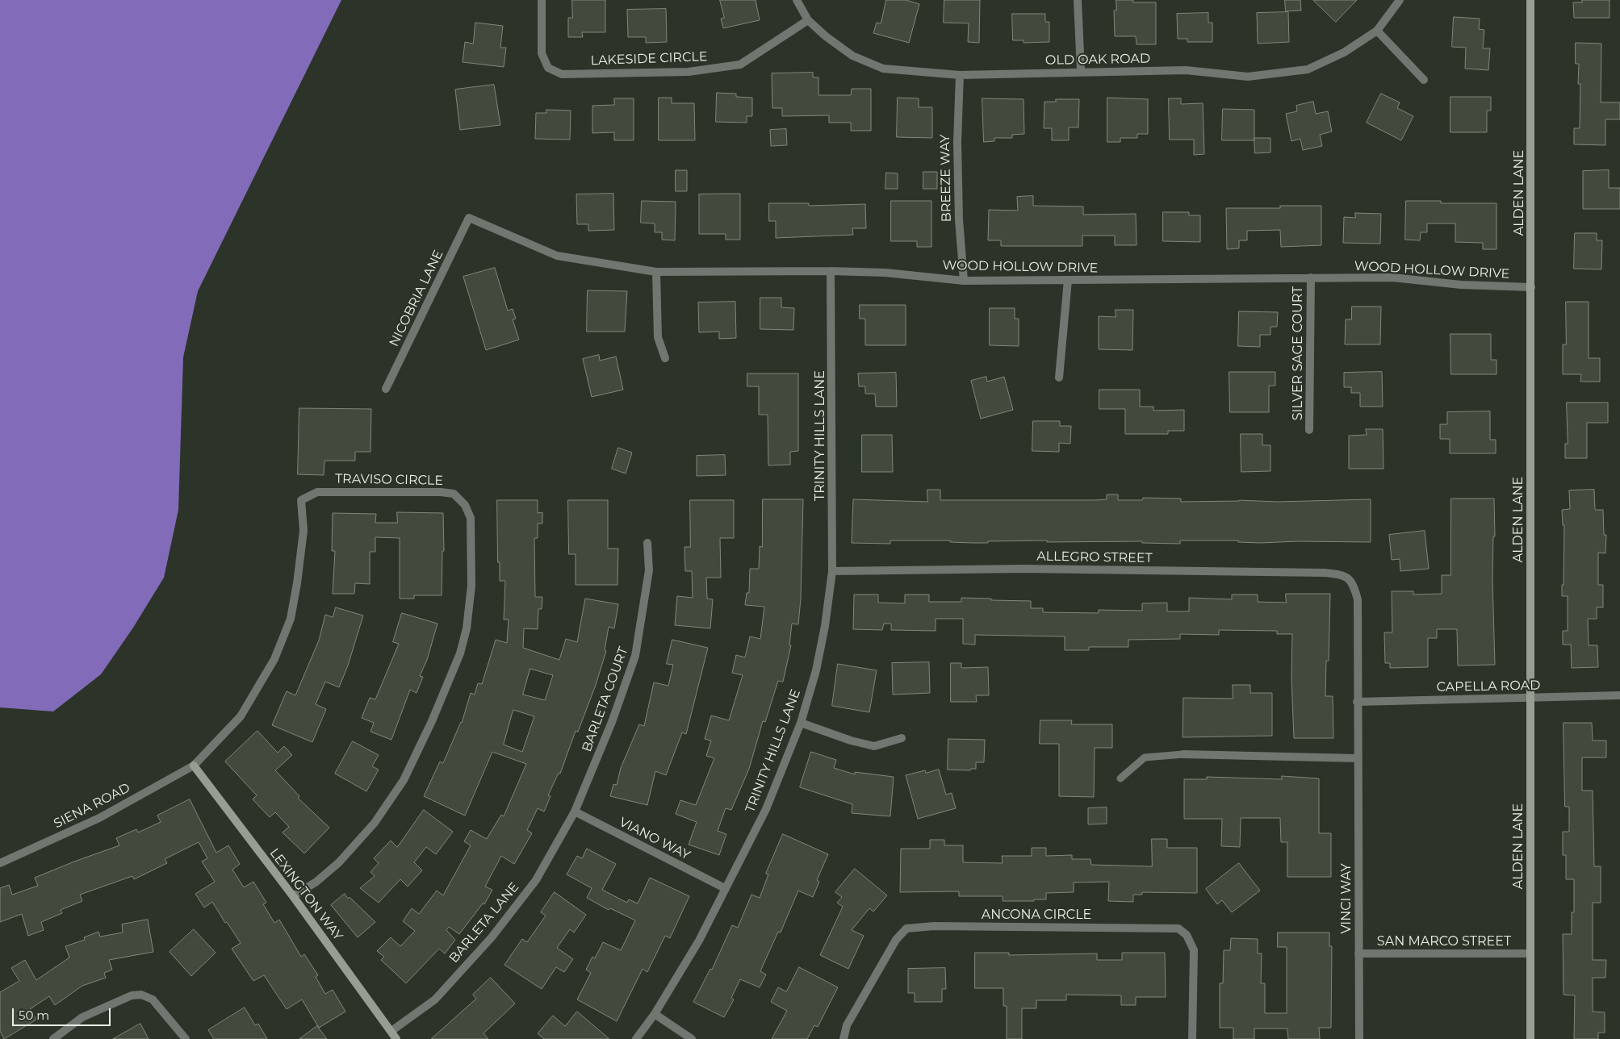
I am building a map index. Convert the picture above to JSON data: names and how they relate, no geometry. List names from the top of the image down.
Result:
{
  "streets": {
    "street": [
      "LAKESIDE CIRCLE",
      "OLD OAK ROAD",
      "BREEZE WAY",
      "ALDEN LANE",
      "WOOD HOLLOW DRIVE",
      "NICOBRIA LANE",
      "SILVER SAGE COURT",
      "TRINITY HILLS LANE",
      "TRAVISO CIRCLE",
      "ALLEGRO STREET",
      "CAPELLA ROAD",
      "BARLETA COURT",
      "SIENA ROAD",
      "VIANO WAY",
      "LEXINGTON WAY",
      "VINCI WAY",
      "ANCONA CIRCLE",
      "BARLETA LANE",
      "SAN MARCO STREET"
    ]
  },
  "crossings": [
    ["LAKESIDE CIRCLE", "OLD OAK ROAD"],
    ["OLD OAK ROAD", "BREEZE WAY"],
    ["BREEZE WAY", "WOOD HOLLOW DRIVE"],
    ["ALDEN LANE", "WOOD HOLLOW DRIVE"],
    ["ALDEN LANE", "CAPELLA ROAD"],
    ["ALDEN LANE", "SAN MARCO STREET"],
    ["WOOD HOLLOW DRIVE", "NICOBRIA LANE"],
    ["WOOD HOLLOW DRIVE", "SILVER SAGE COURT"],
    ["WOOD HOLLOW DRIVE", "TRINITY HILLS LANE"],
    ["TRINITY HILLS LANE", "ALLEGRO STREET"],
    ["TRINITY HILLS LANE", "VIANO WAY"],
    ["TRAVISO CIRCLE", "SIENA ROAD"],
    ["TRAVISO CIRCLE", "LEXINGTON WAY"],
    ["ALLEGRO STREET", "VINCI WAY"],
    ["CAPELLA ROAD", "VINCI WAY"],
    ["BARLETA COURT", "VIANO WAY"],
    ["BARLETA COURT", "BARLETA LANE"],
    ["SIENA ROAD", "LEXINGTON WAY"],
    ["VIANO WAY", "BARLETA LANE"],
    ["LEXINGTON WAY", "BARLETA LANE"],
    ["VINCI WAY", "SAN MARCO STREET"]
  ],
  "scale_bar": "50 m"
}
